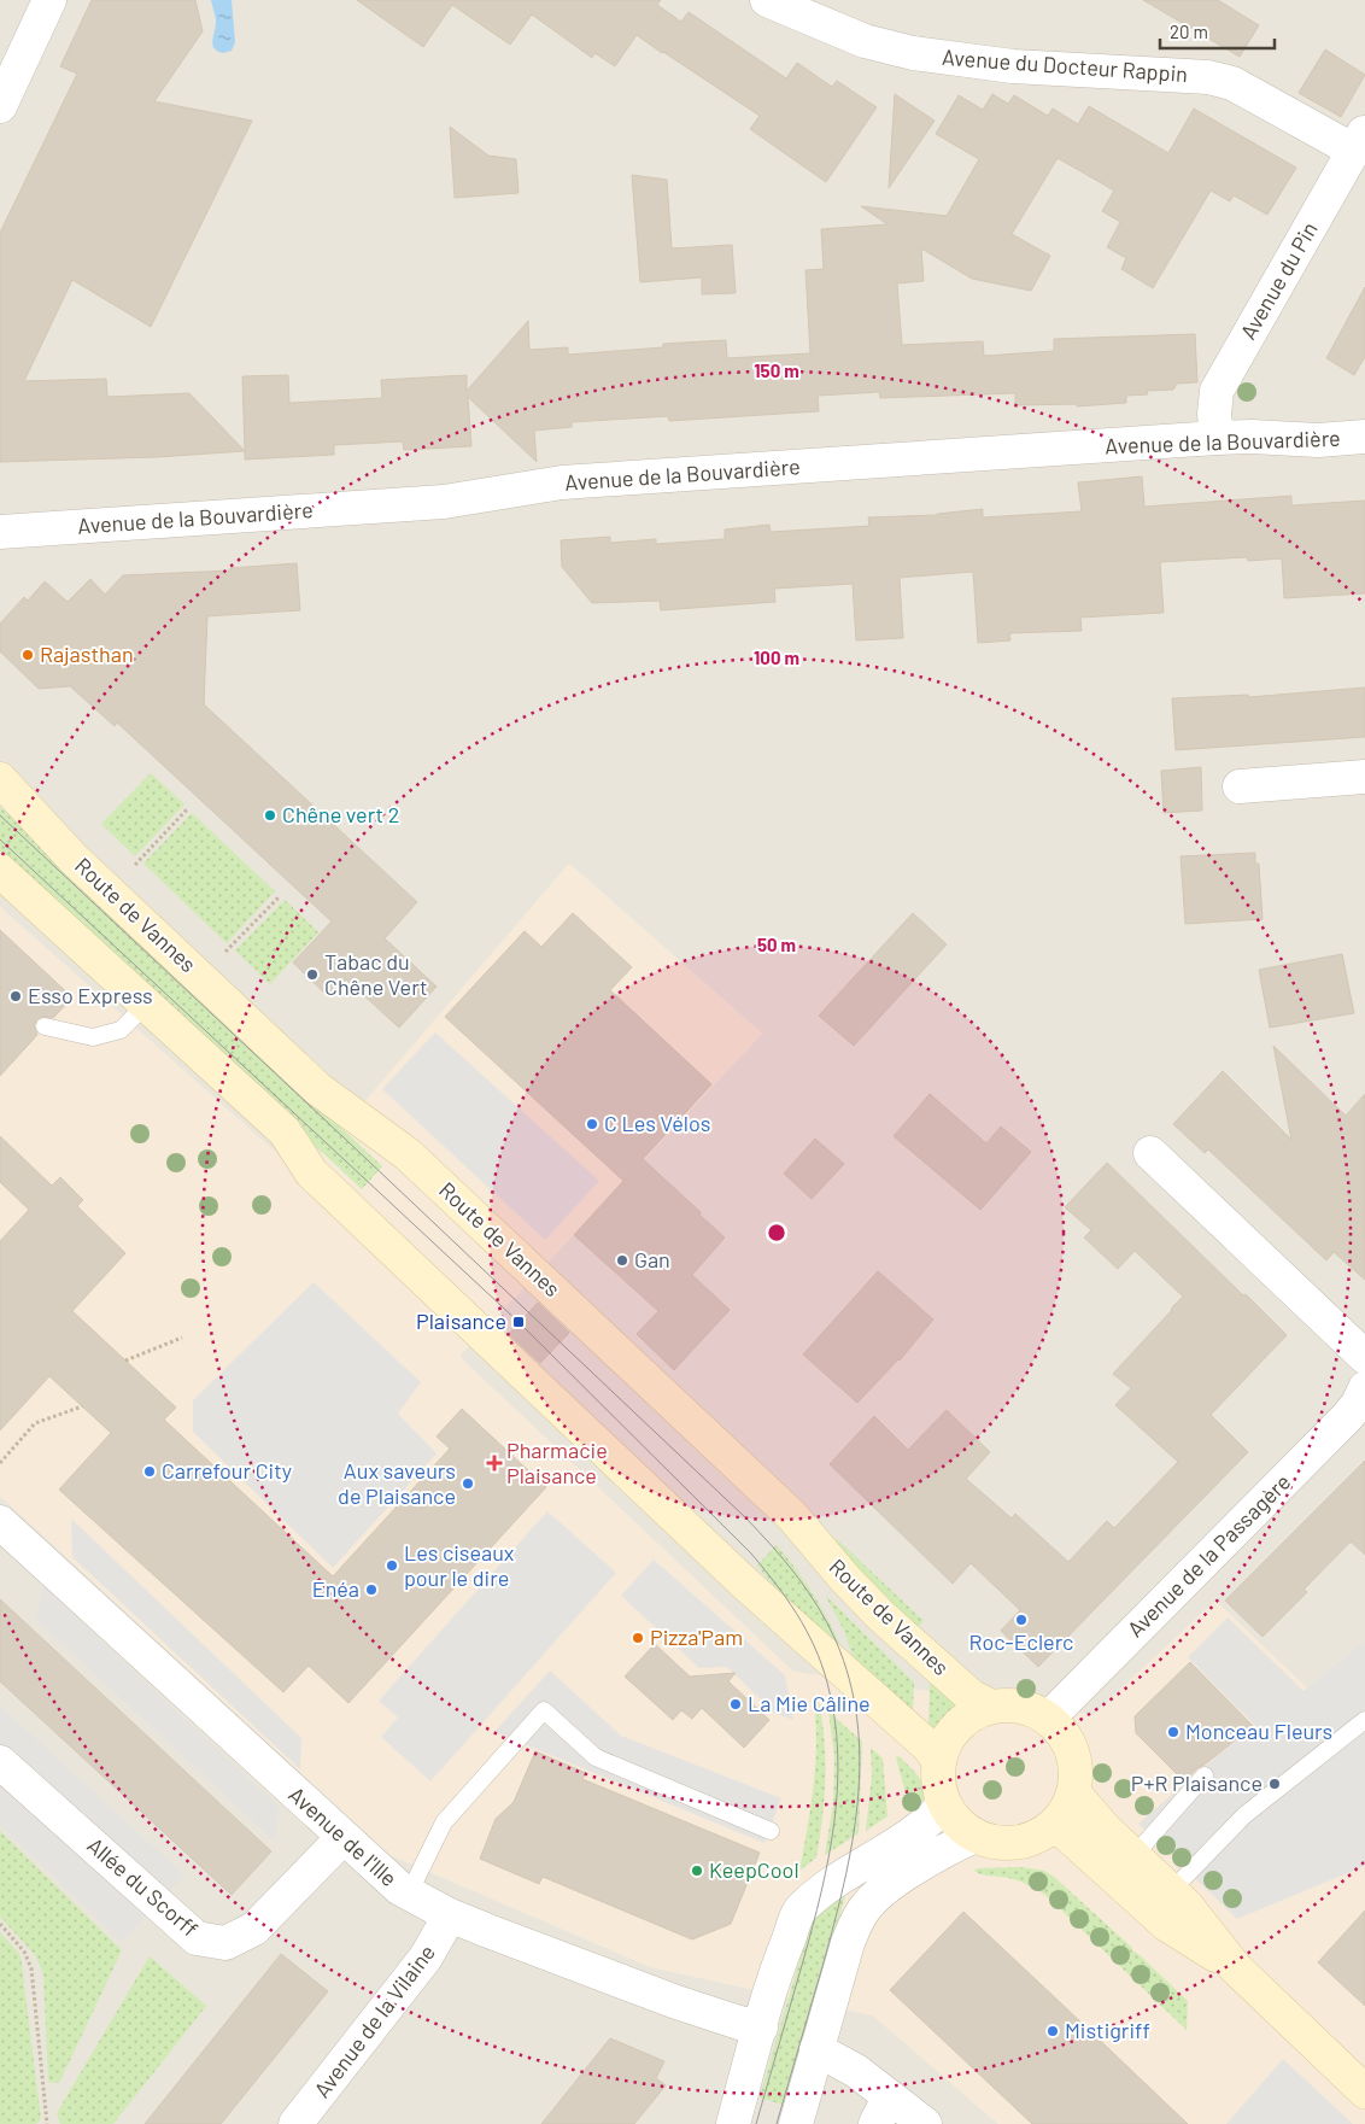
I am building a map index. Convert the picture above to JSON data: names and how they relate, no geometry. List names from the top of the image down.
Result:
{
  "streets": {
    "main road": ["Route de Vannes"],
    "street": [
      "Avenue du Docteur Rappin",
      "Avenue du Pin",
      "Avenue de la Bouvardière",
      "Avenue de la Passagère",
      "Avenue de l'Ille",
      "Allée du Scorff",
      "Avenue de la Vilaine"
    ]
  },
  "crossings": [
    ["Avenue du Docteur Rappin", "Avenue du Pin"],
    ["Avenue du Pin", "Avenue de la Bouvardière"],
    ["Route de Vannes", "Avenue de la Passagère"],
    ["Avenue de l'Ille", "Allée du Scorff"],
    ["Avenue de l'Ille", "Avenue de la Vilaine"]
  ],
  "places": {
    "other": [
      "Rajasthan",
      "Chêne vert 2",
      "Tabac du Chêne Vert",
      "Esso Express",
      "C Les Vélos",
      "Gan",
      "Carrefour City",
      "Aux saveurs de Plaisance",
      "Les ciseaux pour le dire",
      "Enéa",
      "Roc-Eclerc",
      "Pizza'Pam",
      "La Mie Câline",
      "Monceau Fleurs",
      "P+R Plaisance",
      "KeepCool",
      "Mistigriff"
    ],
    "transit": ["Plaisance"],
    "health": ["Pharmacie Plaisance"]
  },
  "scale_bar": "20 m",
  "rings": ["150 m", "100 m", "50 m"]
}
